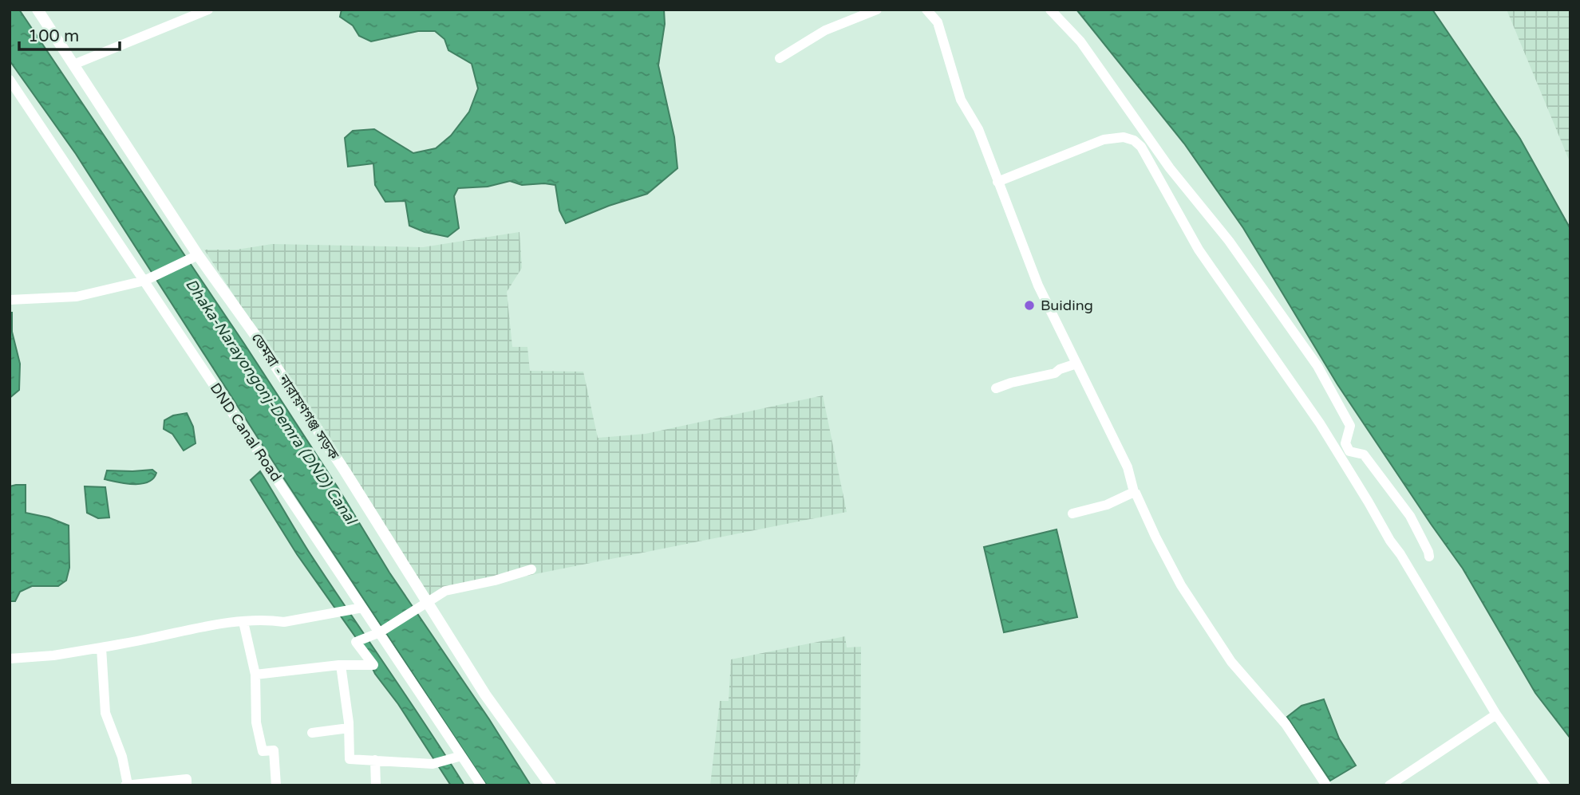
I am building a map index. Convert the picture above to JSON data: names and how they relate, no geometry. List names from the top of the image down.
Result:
{
  "streets": {
    "main road": ["ডেমরা - নারায়ণগঞ্জ সড়ক"],
    "street": ["DND Canal Road"]
  },
  "water": ["Dhaka-Narayongonj-Demra (DND) Canal"],
  "places": ["Buiding"],
  "scale_bar": "100 m"
}
